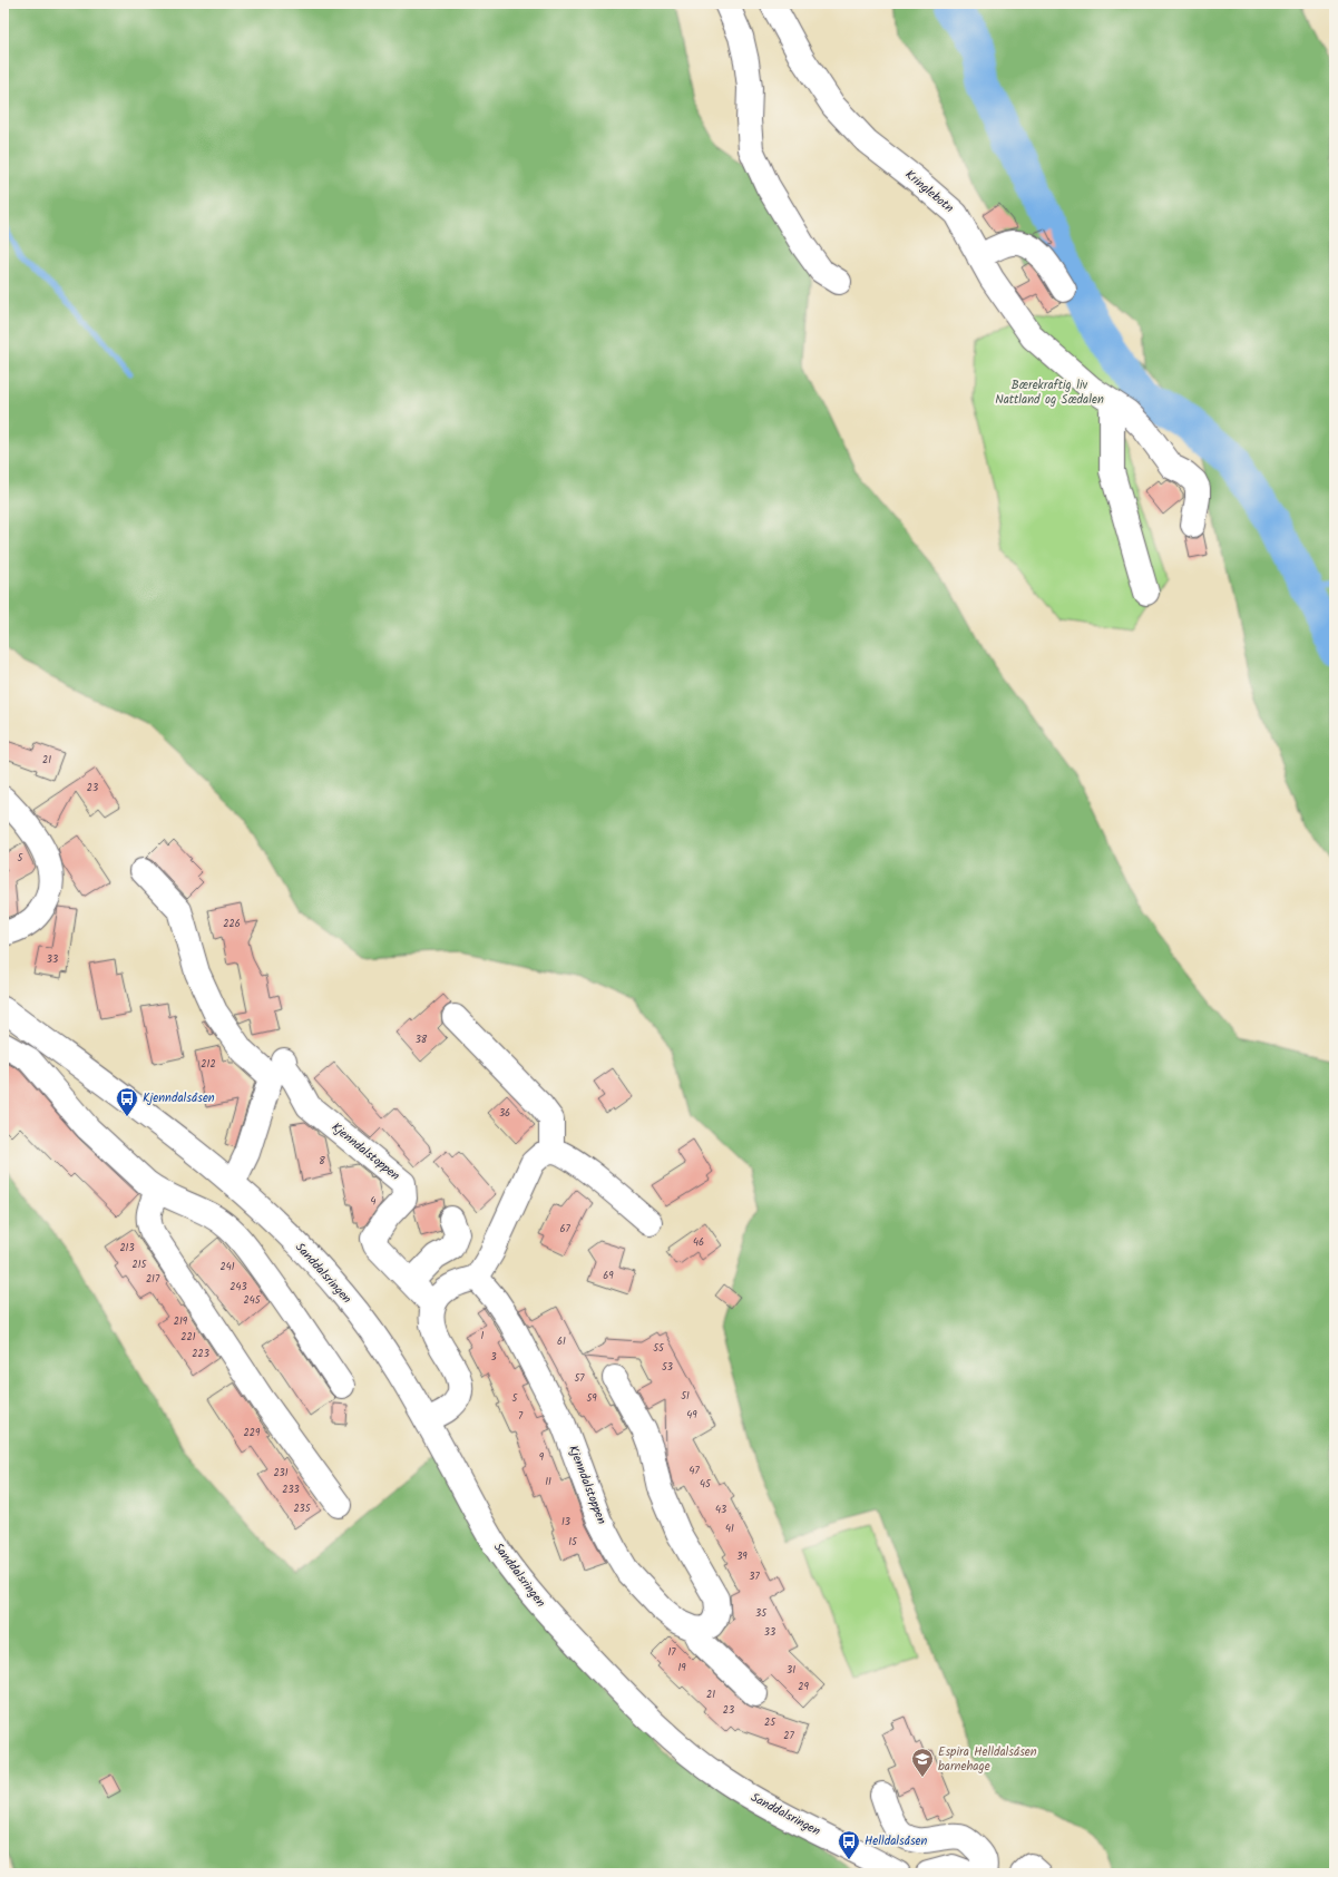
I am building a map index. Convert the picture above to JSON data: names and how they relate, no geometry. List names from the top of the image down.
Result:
{
  "streets": {
    "street": ["Kringlebotn", "Kjenndalstoppen", "Sanddalsringen"]
  },
  "parks": ["Bærekraftig liv Nattland og Sædalen"],
  "places": {
    "bus stop": ["Kjenndalsåsen", "Helldalsåsen"],
    "school or university": ["Espira Helldalsåsen barnehage"]
  },
  "house_numbers": [
    "21",
    "23",
    "5",
    "226",
    "33",
    "38",
    "212",
    "36",
    "8",
    "4",
    "67",
    "46",
    "213",
    "215",
    "241",
    "69",
    "217",
    "243",
    "245",
    "219",
    "1",
    "221",
    "61",
    "55",
    "223",
    "3",
    "53",
    "57",
    "51",
    "5",
    "59",
    "49",
    "7",
    "229",
    "9",
    "47",
    "231",
    "11",
    "45",
    "233",
    "235",
    "43",
    "13",
    "41",
    "15",
    "39",
    "37",
    "35",
    "33",
    "17",
    "19",
    "31",
    "29",
    "21",
    "23",
    "25",
    "27"
  ]
}
